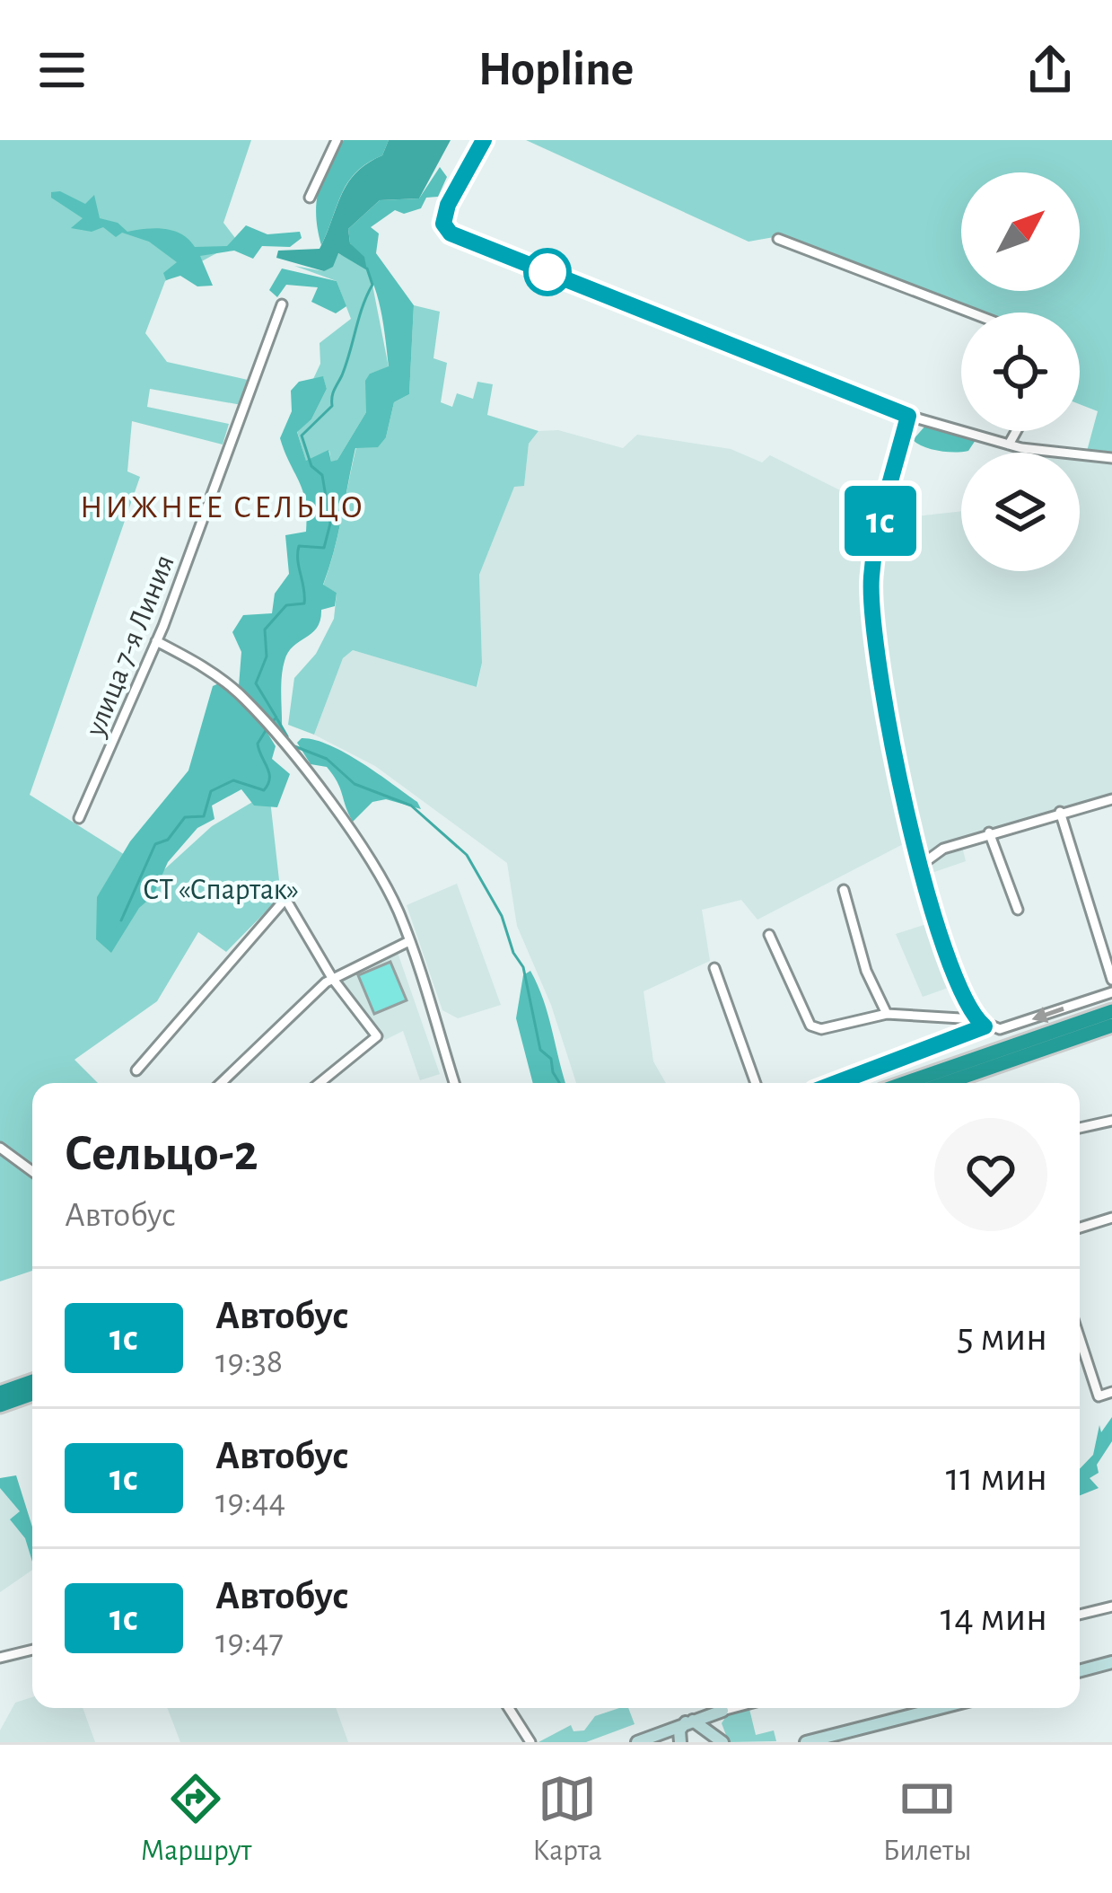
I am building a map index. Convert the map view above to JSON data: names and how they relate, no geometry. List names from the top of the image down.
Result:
{
  "streets": {
    "street": ["улица 7-я Линия"]
  },
  "districts": ["НИЖНЕЕ СЕЛЬЦО"],
  "parks": ["СТ «Спартак»"],
  "lines": ["bus line 1с"],
  "north": "top right",
  "page": {
    "header": "Hopline",
    "on_map": "1с",
    "heading": ["Сельцо-2", "Автобус"],
    "list": [
      {
        "mark": "1с",
        "name": "Автобус",
        "note": "19:38",
        "value": "5 мин"
      },
      {
        "mark": "1с",
        "name": "Автобус",
        "note": "19:44",
        "value": "11 мин"
      },
      {
        "mark": "1с",
        "name": "Автобус",
        "note": "19:47",
        "value": "14 мин"
      }
    ],
    "tabs": ["Маршрут", "Карта", "Билеты"]
  }
}
